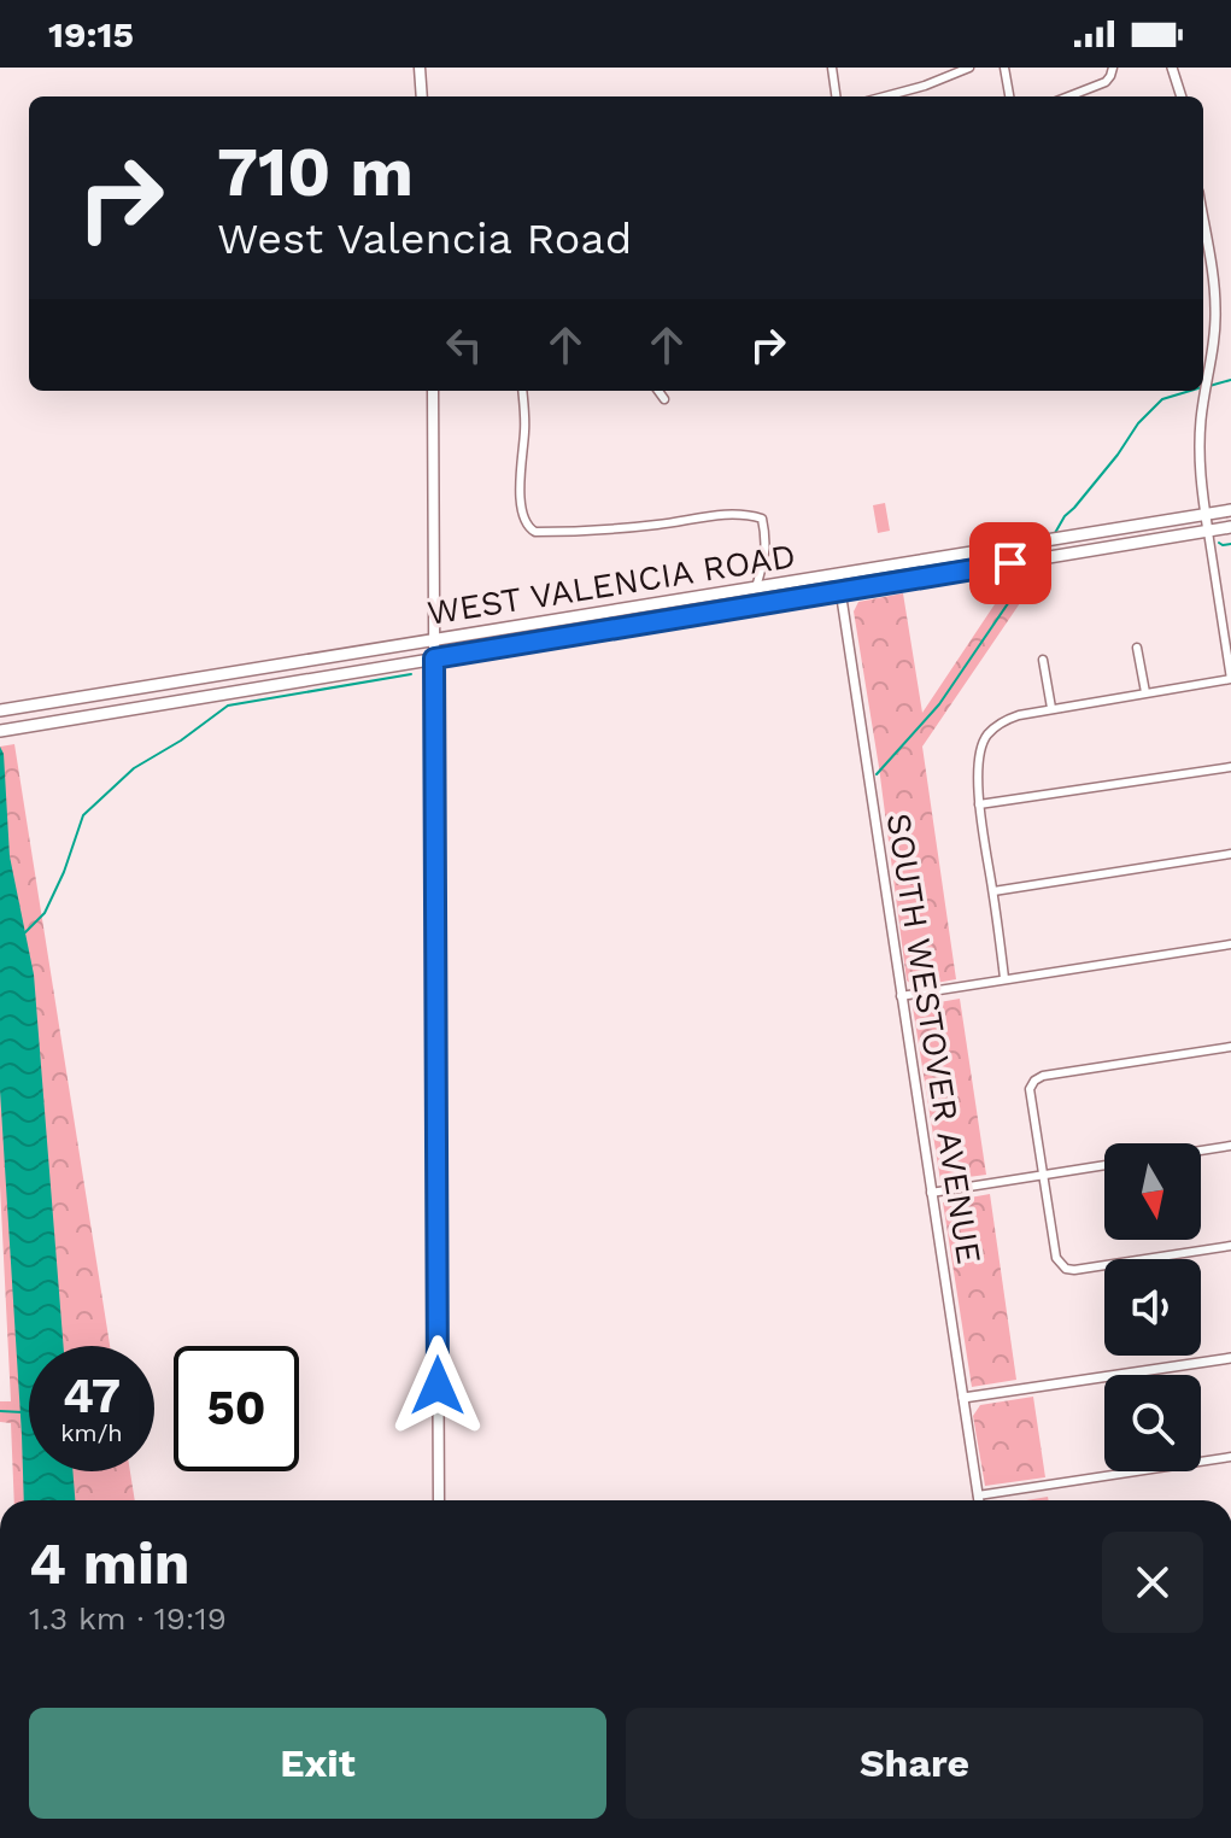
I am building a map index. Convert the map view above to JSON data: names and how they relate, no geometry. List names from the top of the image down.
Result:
{
  "streets": {
    "main road": ["WEST VALENCIA ROAD"],
    "street": ["SOUTH WESTOVER AVENUE"]
  },
  "crossings": [
    ["WEST VALENCIA ROAD", "SOUTH WESTOVER AVENUE"]
  ],
  "north": "bottom",
  "page": {
    "status": "19:15",
    "turn": ["710 m", "West Valencia Road"],
    "speed": "47 km/h",
    "limit": "50",
    "heading": ["4 min", "1.3 km · 19:19"],
    "buttons": ["Exit", "Share"]
  }
}
